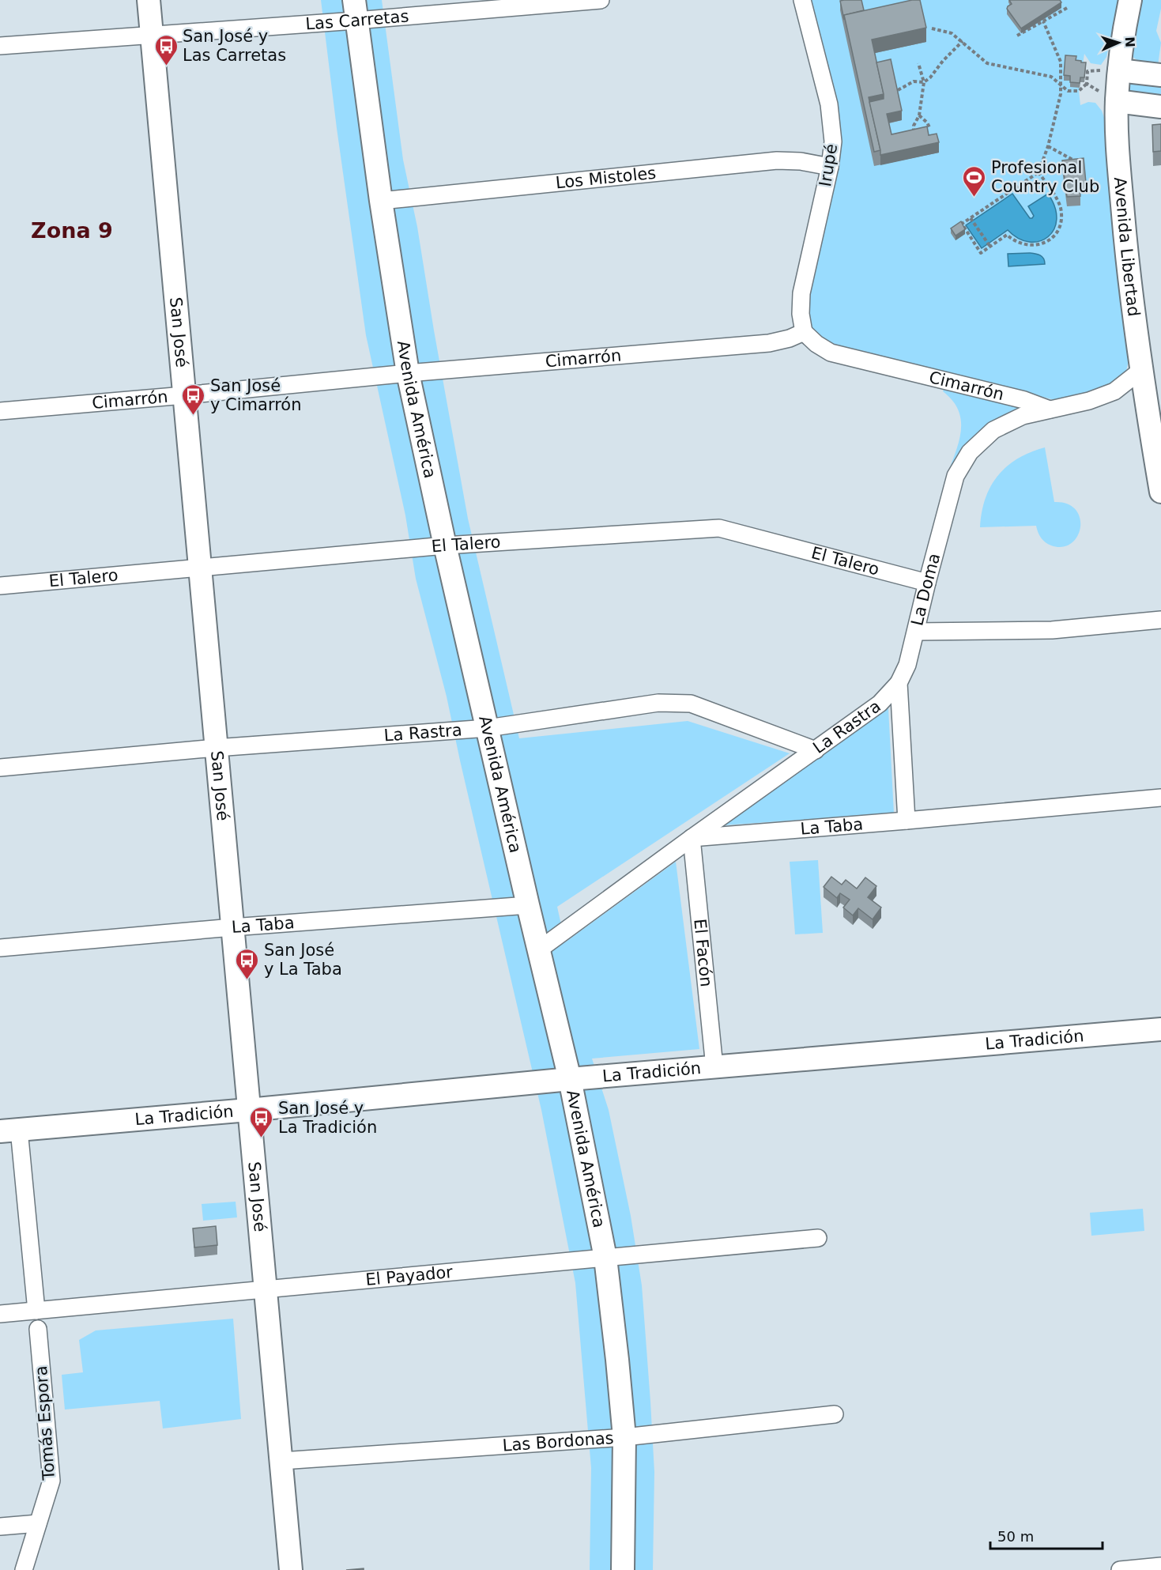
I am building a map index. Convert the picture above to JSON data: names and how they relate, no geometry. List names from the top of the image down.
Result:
{
  "streets": {
    "street": [
      "Las Carretas",
      "Irupé",
      "Los Mistoles",
      "Avenida Libertad",
      "San José",
      "Cimarrón",
      "Avenida América",
      "El Talero",
      "La Doma",
      "La Rastra",
      "La Taba",
      "El Facón",
      "La Tradición",
      "El Payador",
      "Tomás Espora",
      "Las Bordonas"
    ]
  },
  "crossings": [
    ["Las Carretas", "San José"],
    ["Las Carretas", "Avenida América"],
    ["Irupé", "Los Mistoles"],
    ["Irupé", "Cimarrón"],
    ["Los Mistoles", "Avenida América"],
    ["San José", "Cimarrón"],
    ["San José", "El Talero"],
    ["San José", "La Rastra"],
    ["San José", "La Taba"],
    ["San José", "La Tradición"],
    ["San José", "El Payador"],
    ["San José", "Las Bordonas"],
    ["Cimarrón", "Avenida América"],
    ["Cimarrón", "La Doma"],
    ["Avenida América", "El Talero"],
    ["Avenida América", "La Rastra"],
    ["Avenida América", "La Taba"],
    ["Avenida América", "La Tradición"],
    ["Avenida América", "El Payador"],
    ["Avenida América", "Las Bordonas"],
    ["El Talero", "La Doma"],
    ["La Doma", "La Rastra"],
    ["La Doma", "La Taba"],
    ["La Taba", "El Facón"],
    ["El Facón", "La Tradición"]
  ],
  "districts": ["Zona 9"],
  "places": {
    "bus stop": [
      "San José y Las Carretas",
      "San José y Cimarrón",
      "San José y La Taba",
      "San José y La Tradición"
    ],
    "sports": ["Profesional Country Club"]
  },
  "scale_bar": "50 m",
  "north": "right"
}
